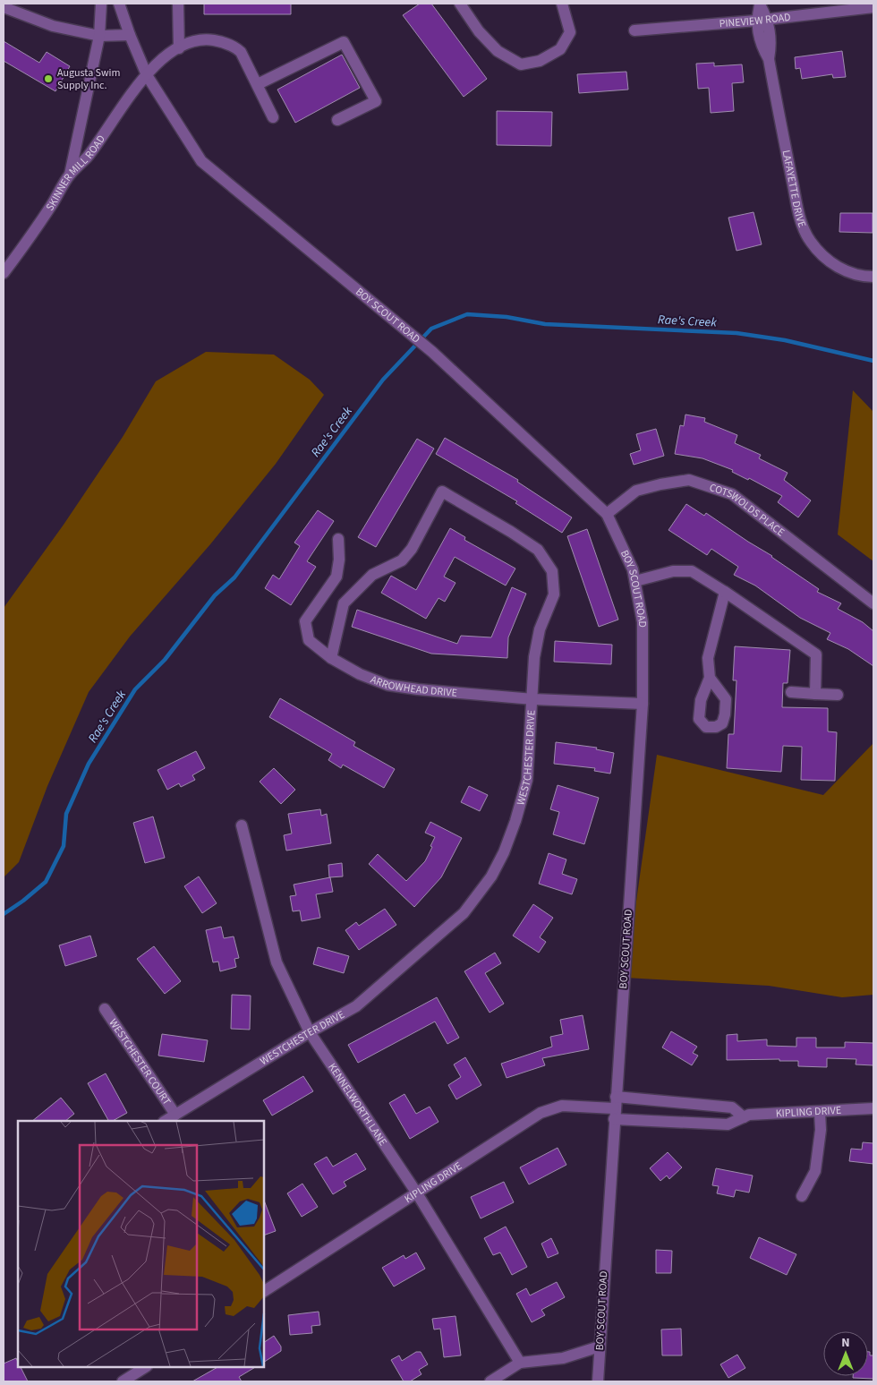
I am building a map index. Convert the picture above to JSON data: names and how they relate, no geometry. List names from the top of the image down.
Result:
{
  "streets": {
    "street": [
      "PINEVIEW ROAD",
      "SKINNER MILL ROAD",
      "LAFAYETTE DRIVE",
      "BOY SCOUT ROAD",
      "COTSWOLDS PLACE",
      "ARROWHEAD DRIVE",
      "WESTCHESTER DRIVE",
      "WESTCHESTER COURT",
      "KENNELWORTH LANE",
      "KIPLING DRIVE"
    ]
  },
  "crossings": [
    ["PINEVIEW ROAD", "LAFAYETTE DRIVE"],
    ["SKINNER MILL ROAD", "BOY SCOUT ROAD"],
    ["BOY SCOUT ROAD", "COTSWOLDS PLACE"],
    ["BOY SCOUT ROAD", "ARROWHEAD DRIVE"],
    ["BOY SCOUT ROAD", "KIPLING DRIVE"],
    ["ARROWHEAD DRIVE", "WESTCHESTER DRIVE"],
    ["WESTCHESTER DRIVE", "WESTCHESTER COURT"],
    ["WESTCHESTER DRIVE", "KENNELWORTH LANE"],
    ["KENNELWORTH LANE", "KIPLING DRIVE"]
  ],
  "water": ["Rae's Creek"],
  "places": ["Augusta Swim Supply Inc."],
  "north": "top"
}
